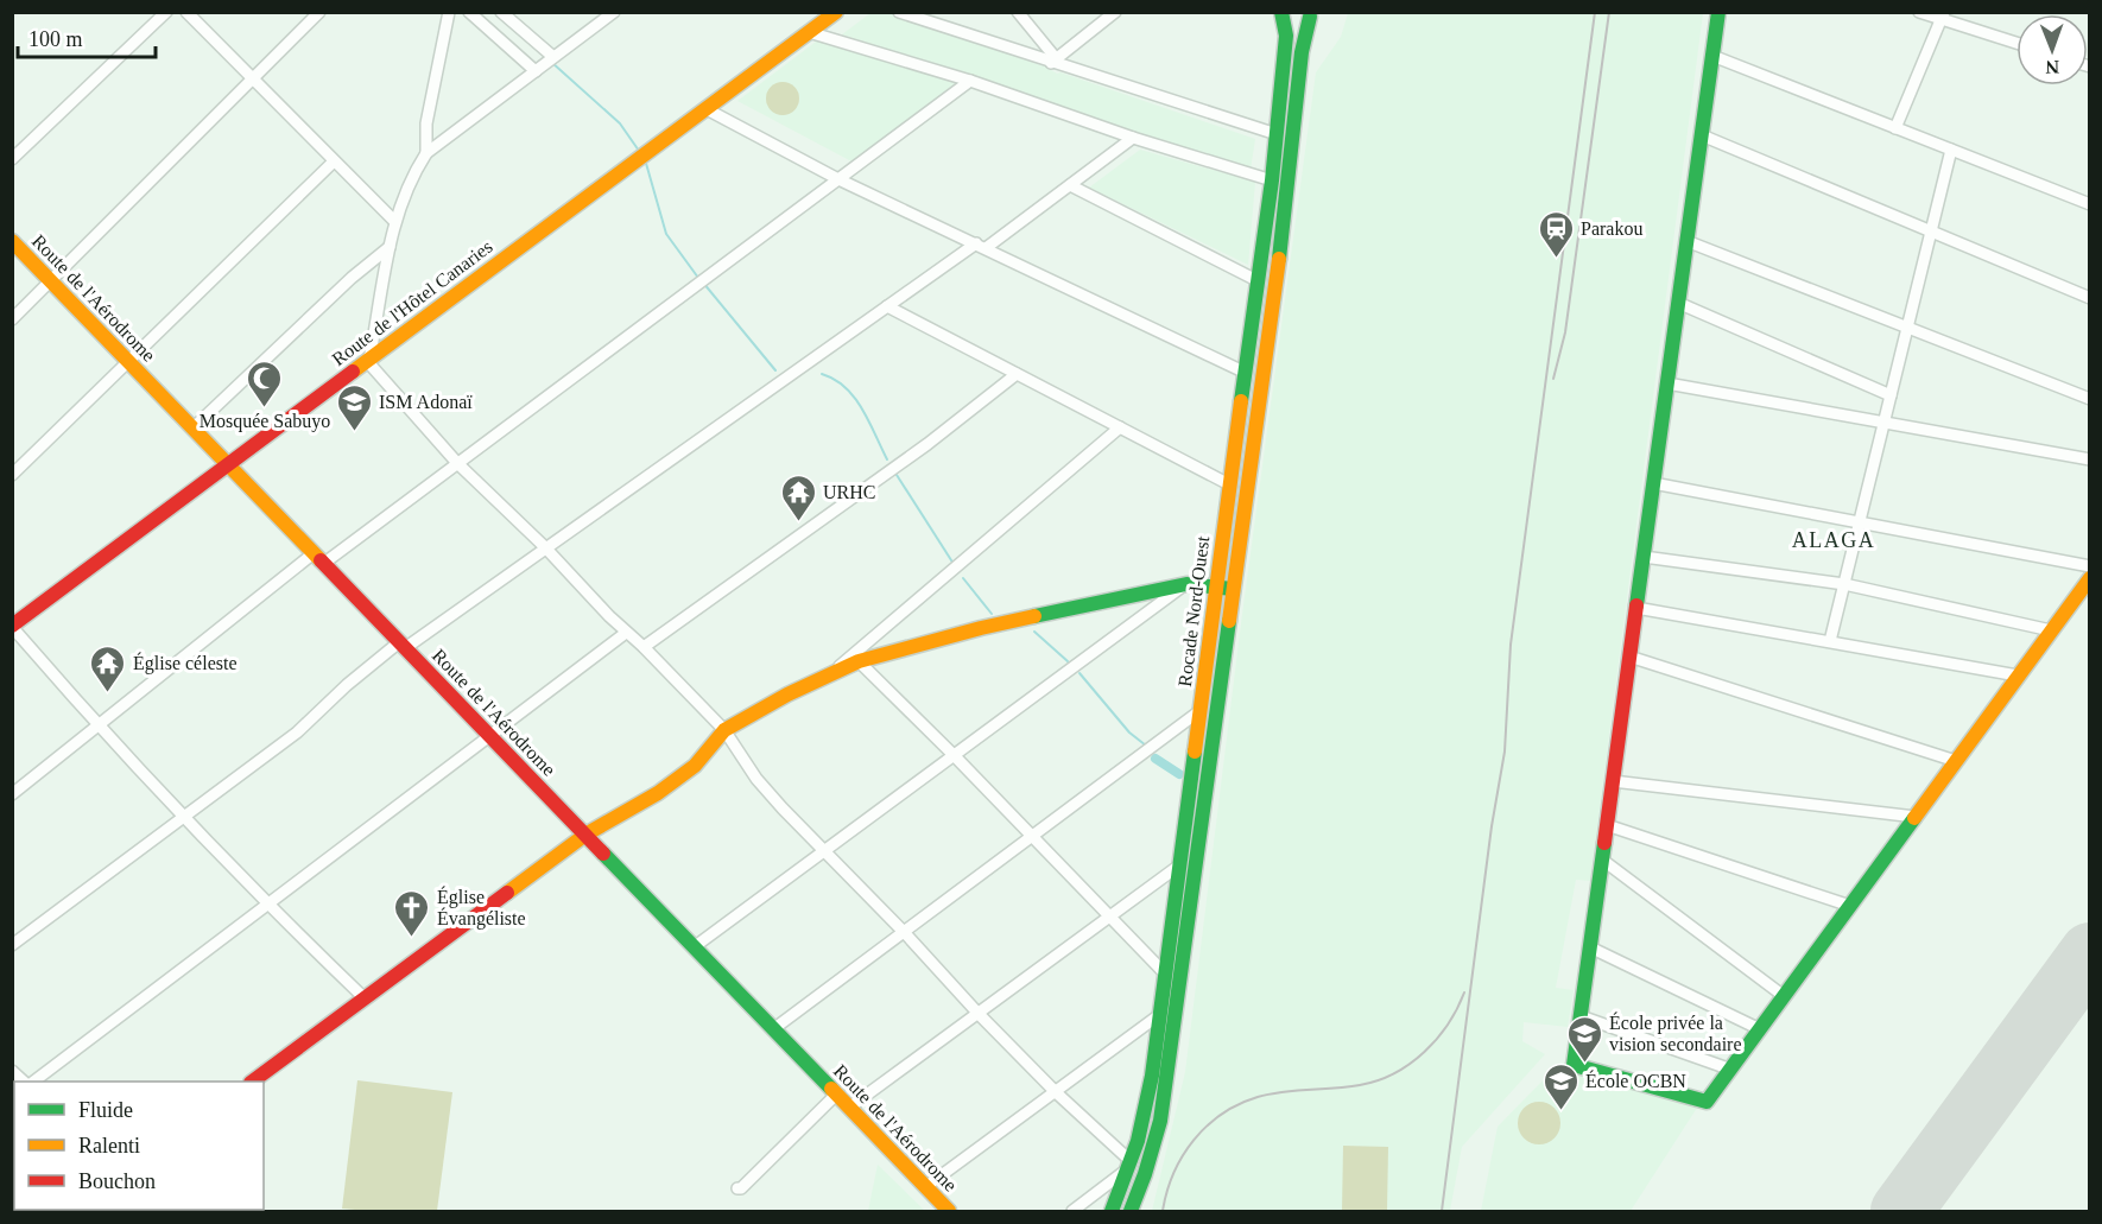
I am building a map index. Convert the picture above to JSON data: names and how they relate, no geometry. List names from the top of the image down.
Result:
{
  "streets": {
    "street": ["Route de l'Aérodrome", "Route de l'Hôtel Canaries", "Rocade Nord-Ouest"]
  },
  "crossings": [
    ["Route de l'Aérodrome", "Route de l'Hôtel Canaries"]
  ],
  "districts": ["ALAGA"],
  "places": {
    "station": ["Parakou"],
    "mosque": ["Mosquée Sabuyo"],
    "school or university": ["ISM Adonaï", "École privée la vision secondaire", "École OCBN"],
    "temple": ["URHC", "Église céleste"],
    "church": ["Église Évangéliste"]
  },
  "legend": ["Fluide", "Ralenti", "Bouchon"],
  "scale_bar": "100 m",
  "north": "bottom"
}
